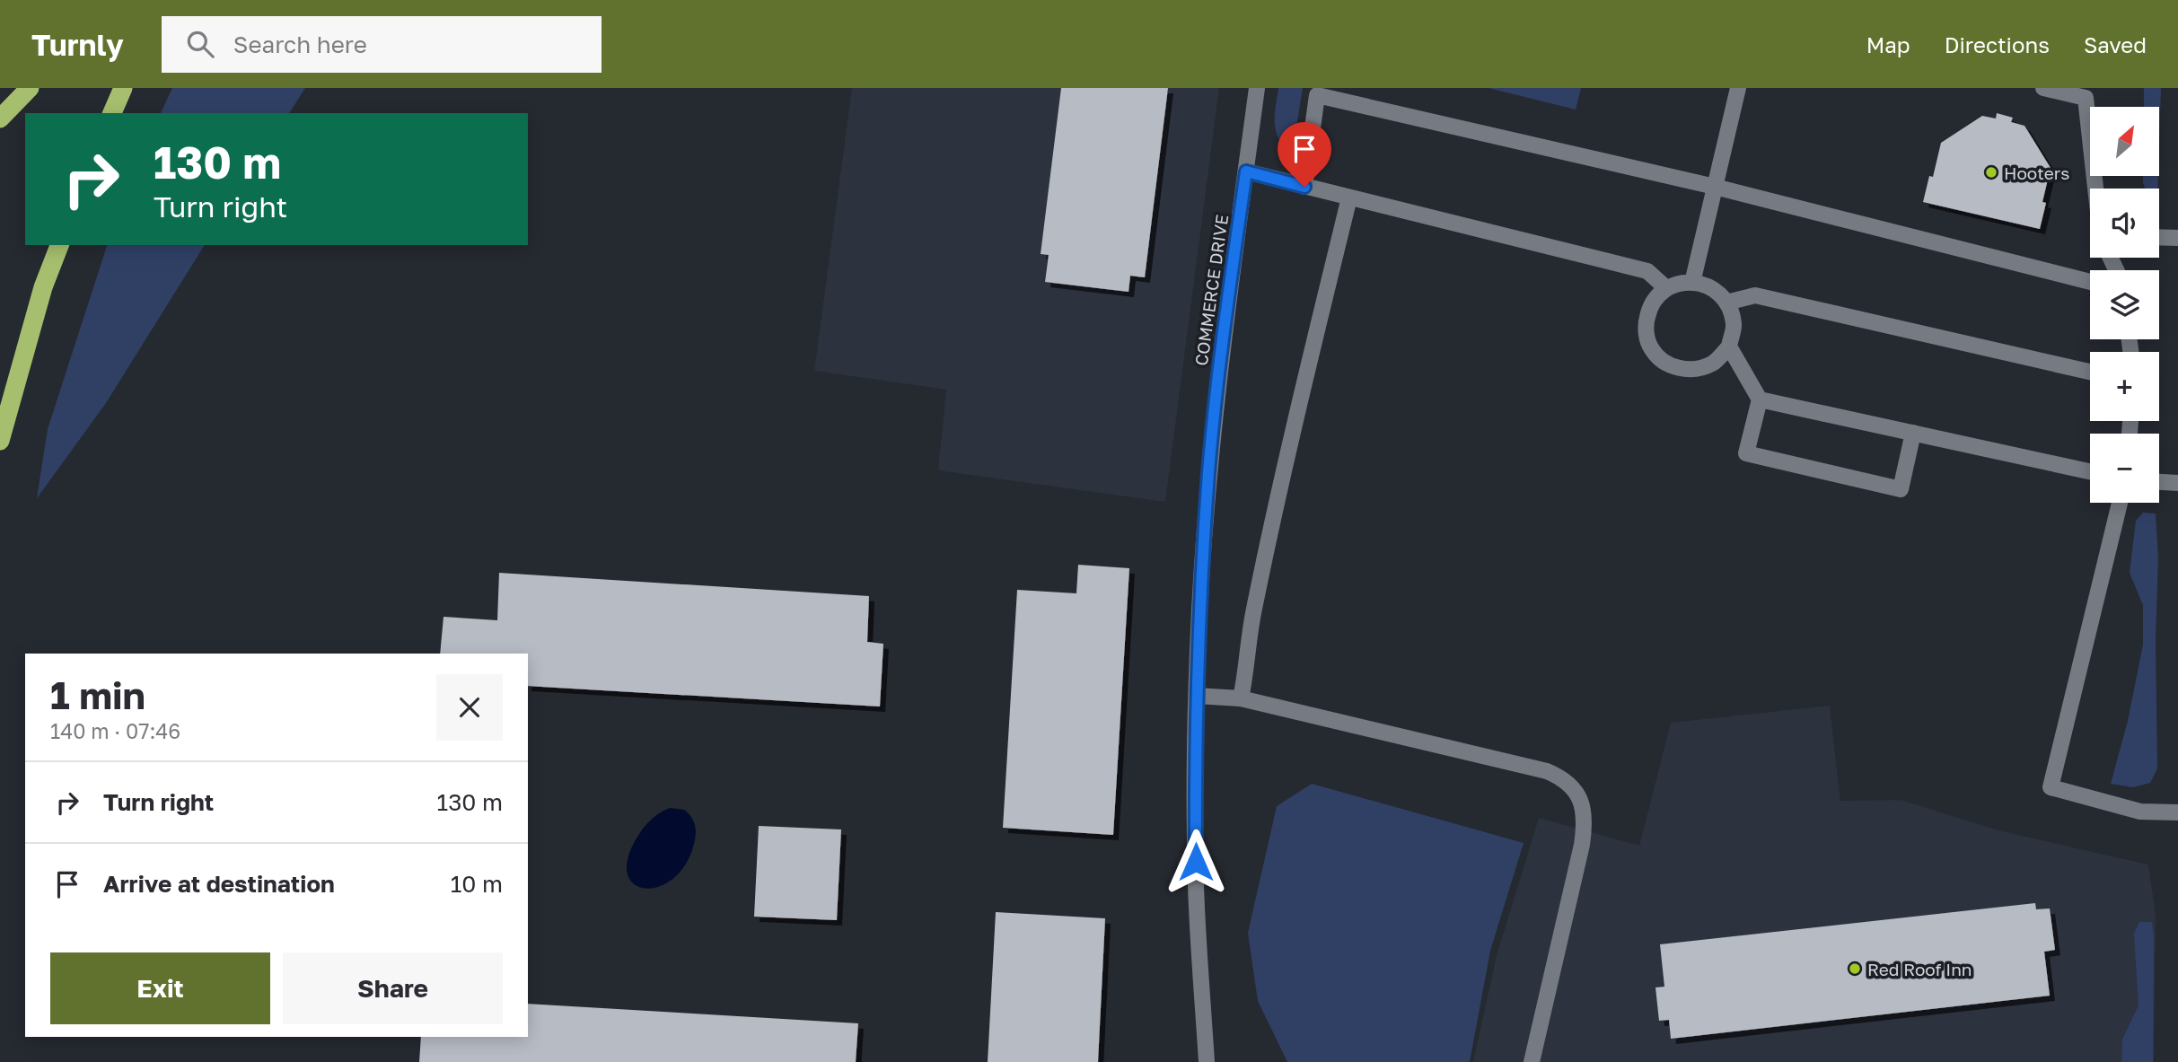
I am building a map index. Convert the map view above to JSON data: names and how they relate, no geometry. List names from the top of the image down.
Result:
{
  "streets": {
    "street": ["COMMERCE DRIVE"]
  },
  "places": ["Hooters", "Red Roof Inn"],
  "north": "top right",
  "page": {
    "header": "Turnly",
    "search": "Search here",
    "nav": ["Map", "Directions", "Saved"],
    "map_buttons": ["+", "−"],
    "turn": ["130 m", "Turn right"],
    "heading": ["1 min", "140 m · 07:46"],
    "list": [
      {
        "name": "Turn right",
        "value": "130 m"
      },
      {
        "name": "Arrive at destination",
        "value": "10 m"
      }
    ],
    "buttons": ["Exit", "Share"]
  }
}
